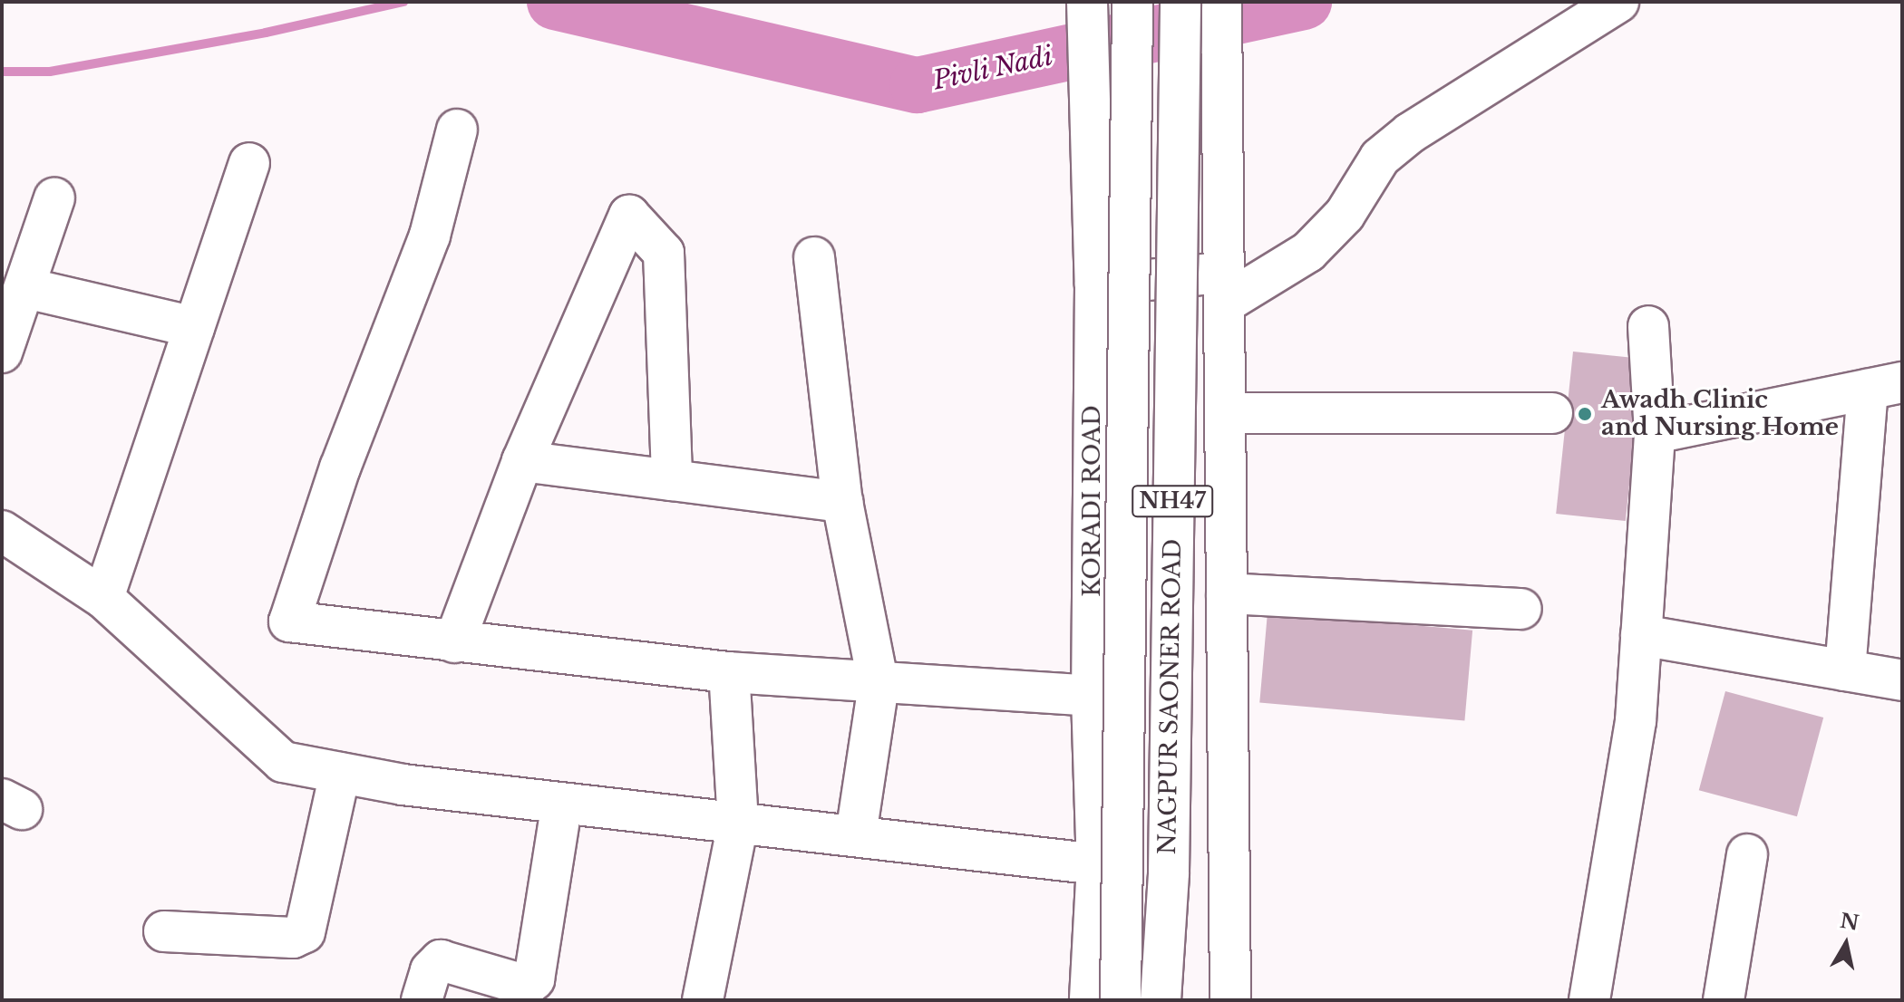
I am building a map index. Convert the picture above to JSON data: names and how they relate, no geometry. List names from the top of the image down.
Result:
{
  "streets": {
    "main road": ["KORADI ROAD", "NH47", "NAGPUR SAONER ROAD"]
  },
  "water": ["Pivli Nadi"],
  "places": ["Awadh Clinic and Nursing Home"],
  "north": "top"
}
